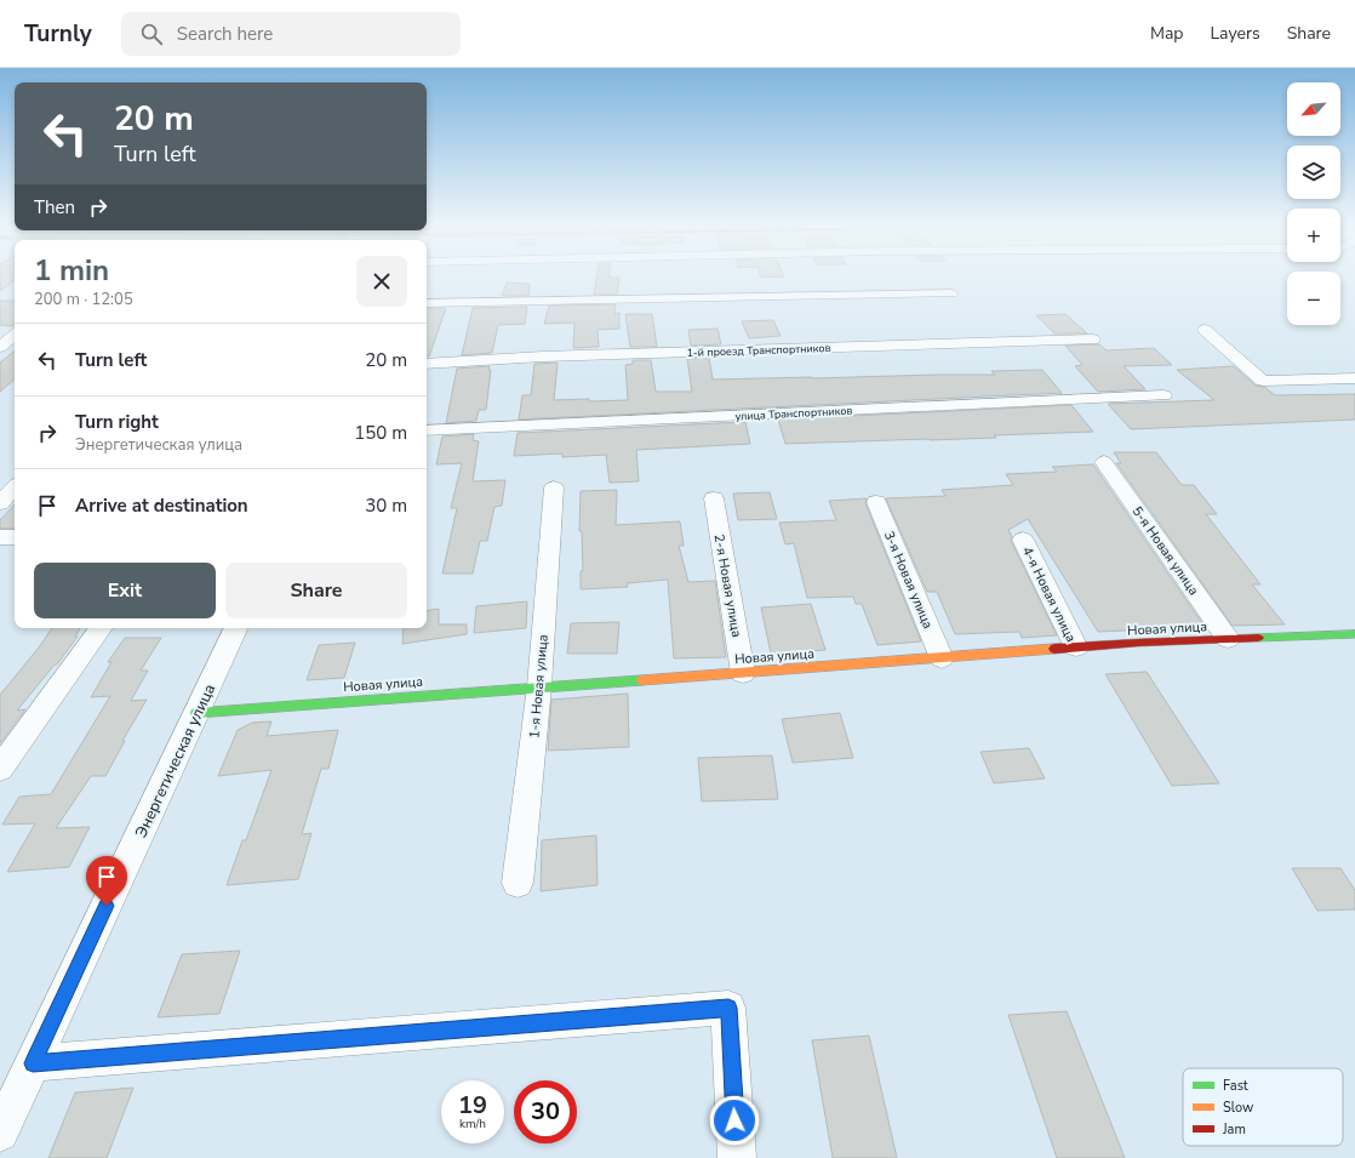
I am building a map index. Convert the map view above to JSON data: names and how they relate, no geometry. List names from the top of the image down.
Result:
{
  "streets": {
    "street": [
      "1-й проезд Транспортников",
      "улица Транспортников",
      "5-я Новая улица",
      "3-я Новая улица",
      "2-я Новая улица",
      "4-я Новая улица",
      "Новая улица",
      "1-я Новая улица",
      "Энергетическая улица"
    ]
  },
  "crossings": [
    ["5-я Новая улица", "Новая улица"],
    ["3-я Новая улица", "Новая улица"],
    ["2-я Новая улица", "Новая улица"],
    ["4-я Новая улица", "Новая улица"],
    ["Новая улица", "1-я Новая улица"],
    ["Новая улица", "Энергетическая улица"]
  ],
  "legend": ["Fast", "Slow", "Jam"],
  "north": "bottom left",
  "page": {
    "header": "Turnly",
    "search": "Search here",
    "nav": ["Map", "Layers", "Share"],
    "map_buttons": ["+", "−"],
    "turn": ["20 m", "Turn left"],
    "then": "Then",
    "heading": ["1 min", "200 m · 12:05"],
    "list": [
      {
        "name": "Turn left",
        "value": "20 m"
      },
      {
        "name": "Turn right",
        "note": "Энергетическая улица",
        "value": "150 m"
      },
      {
        "name": "Arrive at destination",
        "value": "30 m"
      }
    ],
    "buttons": ["Exit", "Share"],
    "speed": "19 km/h",
    "limit": "30"
  }
}
